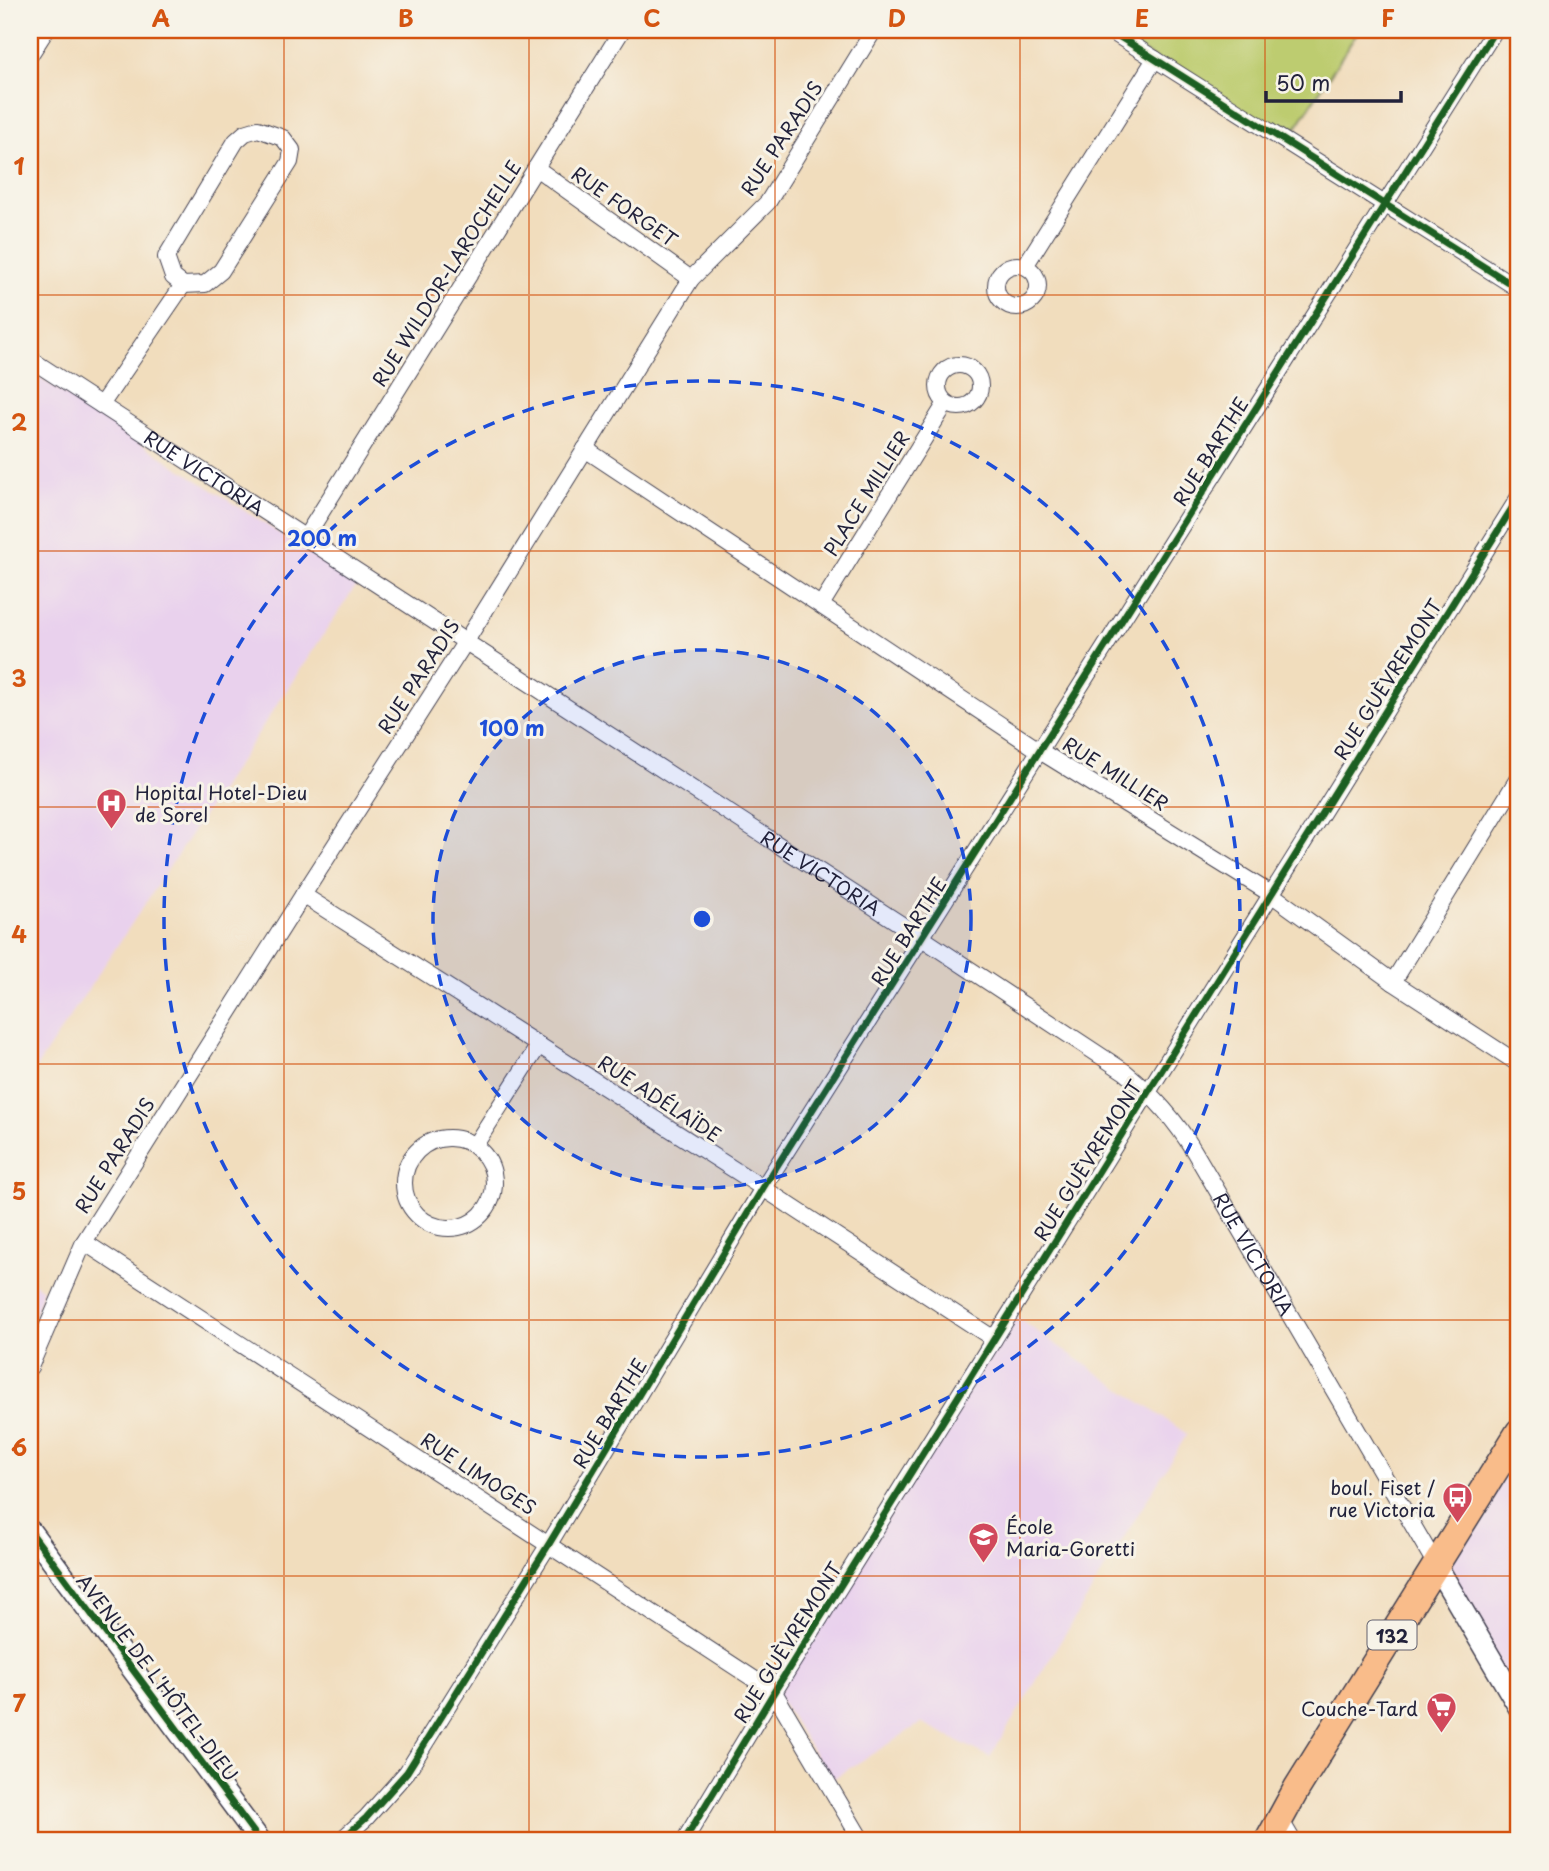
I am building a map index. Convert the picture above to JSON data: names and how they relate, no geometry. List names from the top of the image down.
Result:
{
  "streets": {
    "main road": ["132"],
    "street": [
      "RUE PARADIS",
      "RUE FORGET",
      "RUE WILDOR-LAROCHELLE",
      "RUE BARTHE",
      "RUE VICTORIA",
      "PLACE MILLIER",
      "RUE GUÈVREMONT",
      "RUE MILLIER",
      "RUE ADÉLAÏDE",
      "RUE LIMOGES",
      "AVENUE DE L'HÔTEL-DIEU"
    ]
  },
  "crossings": [
    ["RUE PARADIS", "RUE FORGET"],
    ["RUE PARADIS", "RUE VICTORIA"],
    ["RUE PARADIS", "RUE MILLIER"],
    ["RUE PARADIS", "RUE ADÉLAÏDE"],
    ["RUE PARADIS", "RUE LIMOGES"],
    ["RUE FORGET", "RUE WILDOR-LAROCHELLE"],
    ["RUE WILDOR-LAROCHELLE", "RUE VICTORIA"],
    ["RUE BARTHE", "RUE VICTORIA"],
    ["RUE BARTHE", "RUE MILLIER"],
    ["RUE BARTHE", "RUE ADÉLAÏDE"],
    ["RUE BARTHE", "RUE LIMOGES"],
    ["RUE VICTORIA", "RUE GUÈVREMONT"],
    ["RUE VICTORIA", "132"],
    ["PLACE MILLIER", "RUE MILLIER"],
    ["RUE GUÈVREMONT", "RUE MILLIER"],
    ["RUE GUÈVREMONT", "RUE ADÉLAÏDE"],
    ["RUE GUÈVREMONT", "RUE LIMOGES"]
  ],
  "places": {
    "hospital": ["Hopital Hotel-Dieu de Sorel"],
    "bus stop": ["boul. Fiset / rue Victoria"],
    "school or university": ["École Maria-Goretti"],
    "supermarket": ["Couche-Tard"]
  },
  "scale_bar": "50 m",
  "grid": {
    "columns": [
      "A",
      "B",
      "C",
      "D",
      "E",
      "F"
    ],
    "rows": [
      "1",
      "2",
      "3",
      "4",
      "5",
      "6",
      "7"
    ]
  },
  "rings": ["200 m", "100 m"]
}
